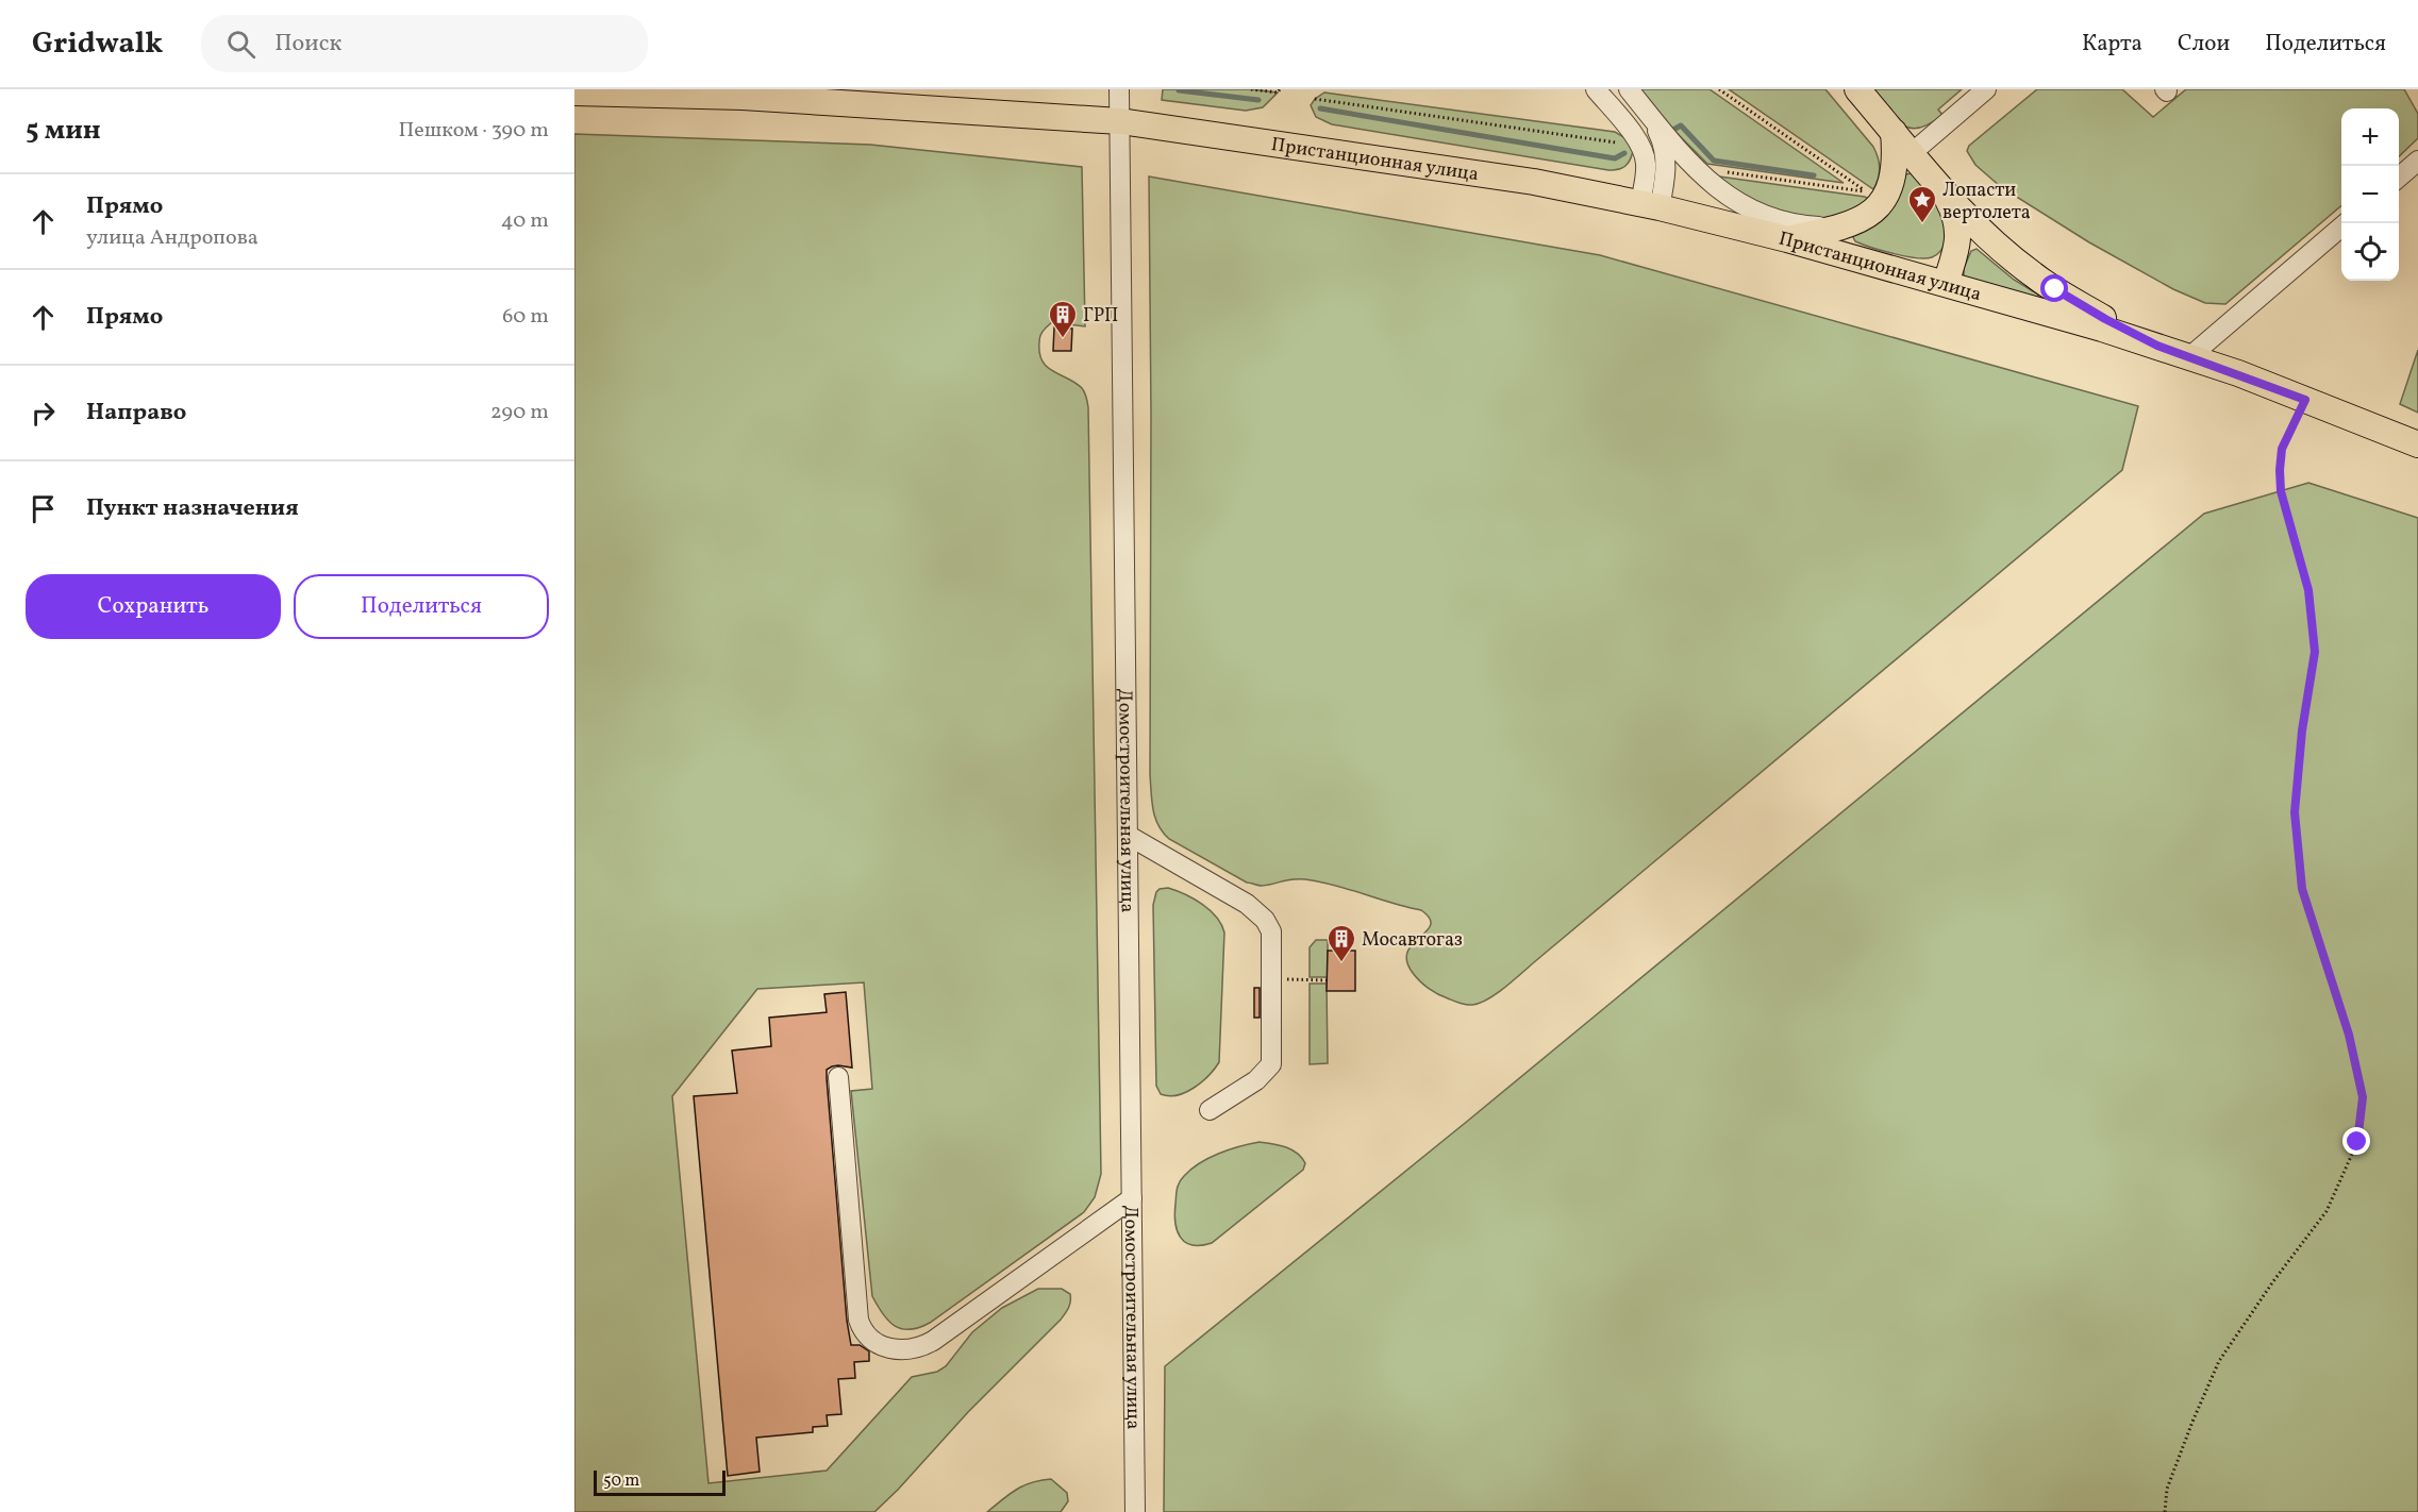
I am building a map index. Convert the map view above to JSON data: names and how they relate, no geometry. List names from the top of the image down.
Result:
{
  "streets": {
    "main road": ["Пристанционная улица"],
    "street": ["Домостроительная улица"]
  },
  "crossings": [
    ["Пристанционная улица", "Домостроительная улица"]
  ],
  "places": {
    "place": ["Лопасти вертолета"],
    "building": ["ГРП", "Мосавтогаз"]
  },
  "scale_bar": "50 m",
  "page": {
    "header": "Gridwalk",
    "search": "Поиск",
    "nav": ["Карта", "Слои", "Поделиться"],
    "heading": ["5 мин", "Пешком · 390 m"],
    "map_buttons": ["+", "−"],
    "list": [
      ["Прямо", "улица Андропова", "40 m"],
      ["Прямо", "60 m"],
      ["Направо", "290 m"],
      "Пункт назначения"
    ],
    "buttons": ["Сохранить", "Поделиться"],
    "scale": "50 m"
  }
}
